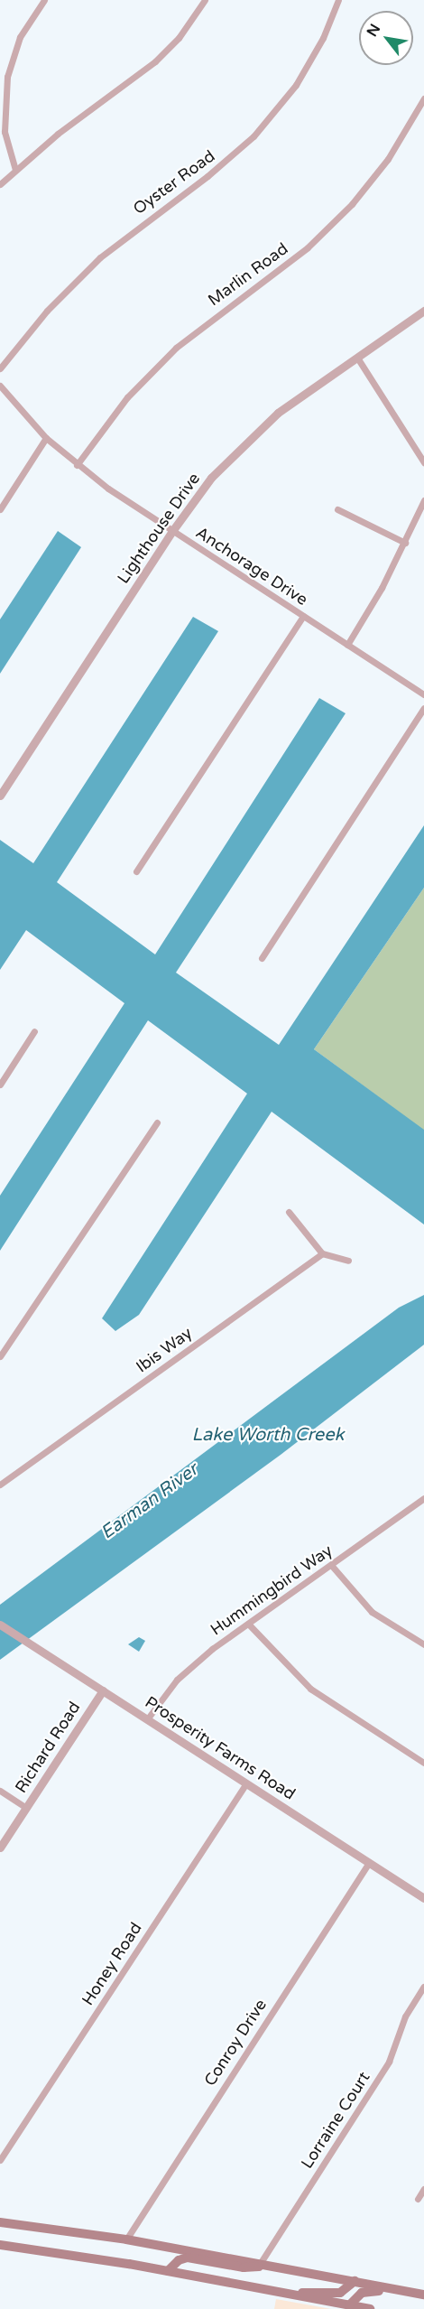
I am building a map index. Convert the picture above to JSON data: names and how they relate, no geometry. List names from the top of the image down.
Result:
{
  "streets": {
    "street": [
      "Oyster Road",
      "Marlin Road",
      "Lighthouse Drive",
      "Anchorage Drive",
      "Ibis Way",
      "Hummingbird Way",
      "Richard Road",
      "Prosperity Farms Road",
      "Honey Road",
      "Conroy Drive",
      "Lorraine Court"
    ]
  },
  "crossings": [
    ["Marlin Road", "Anchorage Drive"],
    ["Lighthouse Drive", "Anchorage Drive"],
    ["Hummingbird Way", "Prosperity Farms Road"],
    ["Richard Road", "Prosperity Farms Road"],
    ["Prosperity Farms Road", "Honey Road"],
    ["Prosperity Farms Road", "Conroy Drive"]
  ],
  "water": ["Lake Worth Creek", "Earman River"],
  "north": "top left"
}
